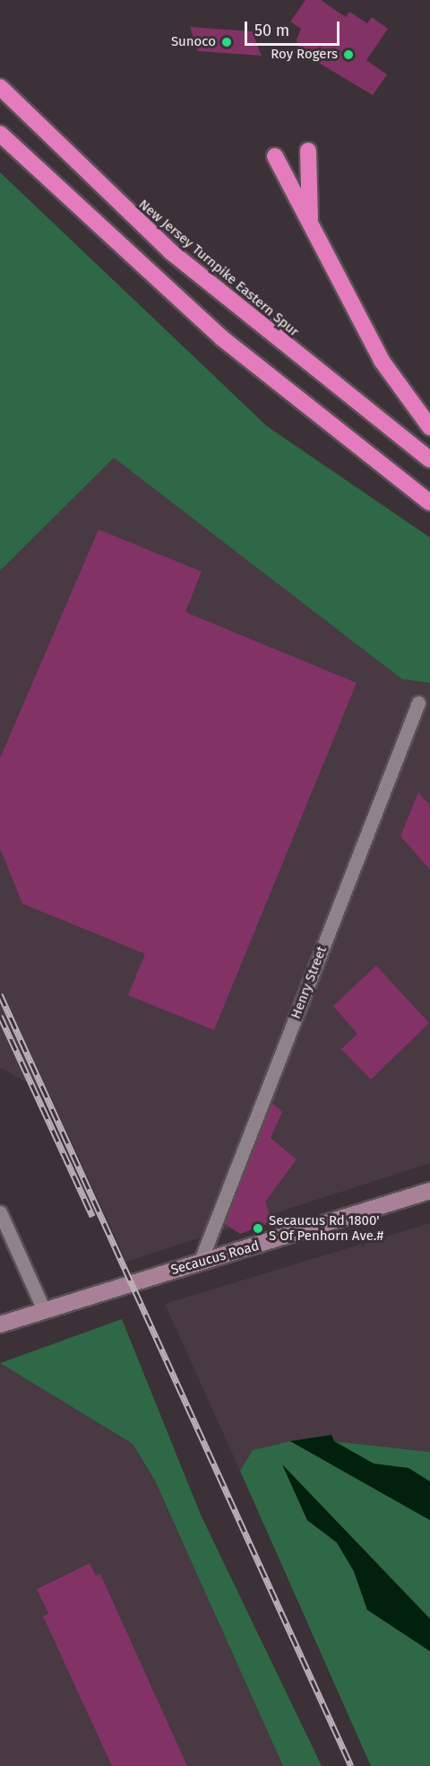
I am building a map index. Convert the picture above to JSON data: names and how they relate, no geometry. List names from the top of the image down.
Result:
{
  "streets": {
    "highway": ["New Jersey Turnpike Eastern Spur"],
    "main road": ["Secaucus Road"],
    "street": ["Henry Street"]
  },
  "crossings": [
    ["Henry Street", "Secaucus Road"]
  ],
  "places": ["Sunoco", "Roy Rogers", "Secaucus Rd 1800' S Of Penhorn Ave.#"],
  "scale_bar": "50 m"
}
